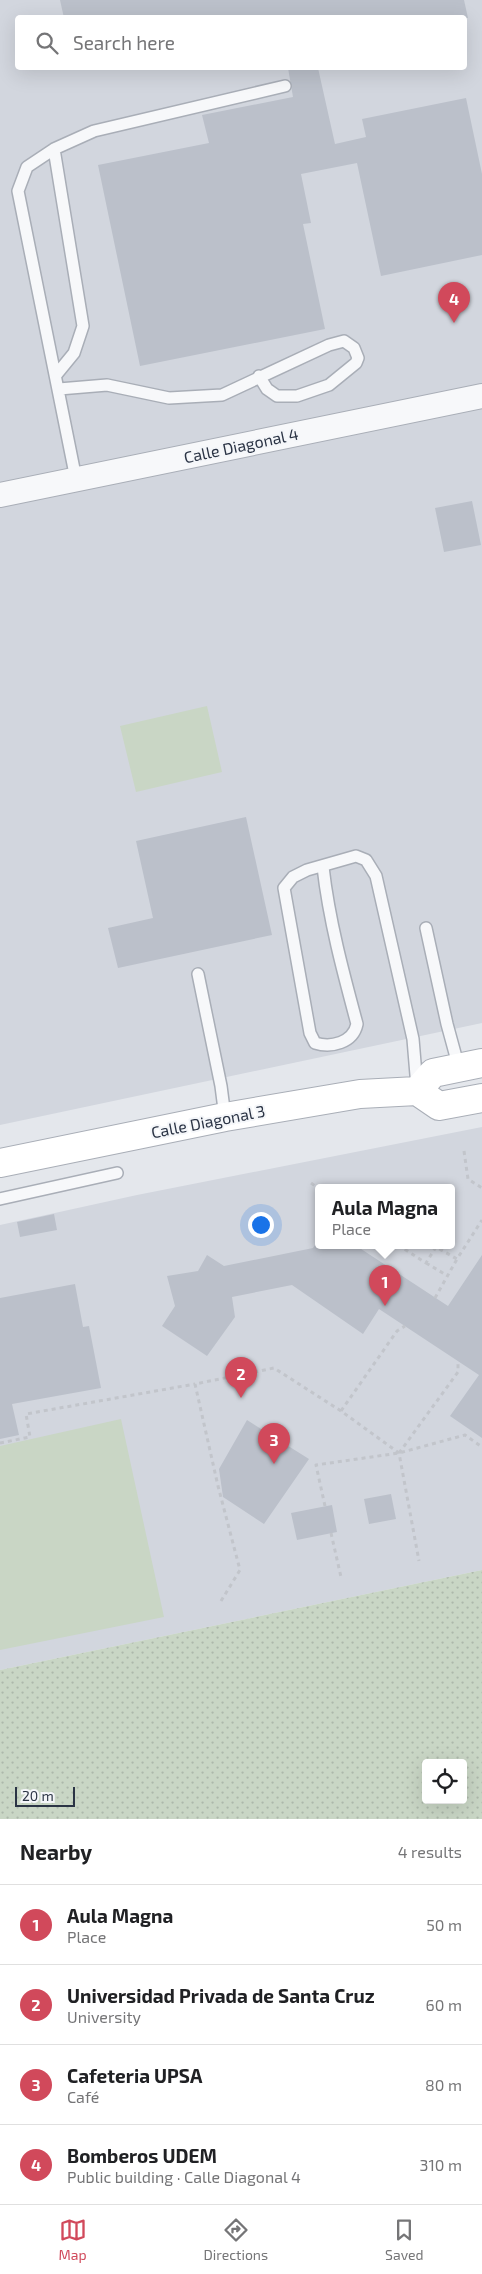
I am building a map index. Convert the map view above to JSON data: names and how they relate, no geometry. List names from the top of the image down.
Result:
{
  "streets": {
    "street": ["Calle Diagonal 4", "Calle Diagonal 3"]
  },
  "scale_bar": "20 m",
  "page": {
    "search": "Search here",
    "pins": [
      "4",
      "1",
      "2",
      "3"
    ],
    "popup": ["Aula Magna", "Place"],
    "scale": "20 m",
    "heading": ["Nearby", "4 results"],
    "list": [
      {
        "mark": "1",
        "name": "Aula Magna",
        "note": "Place",
        "value": "50 m"
      },
      {
        "mark": "2",
        "name": "Universidad Privada de Santa Cruz",
        "note": "University",
        "value": "60 m"
      },
      {
        "mark": "3",
        "name": "Cafeteria UPSA",
        "note": "Café",
        "value": "80 m"
      },
      {
        "mark": "4",
        "name": "Bomberos UDEM",
        "note": "Public building · Calle Diagonal 4",
        "value": "310 m"
      }
    ],
    "nav": ["Map", "Directions", "Saved"]
  }
}
